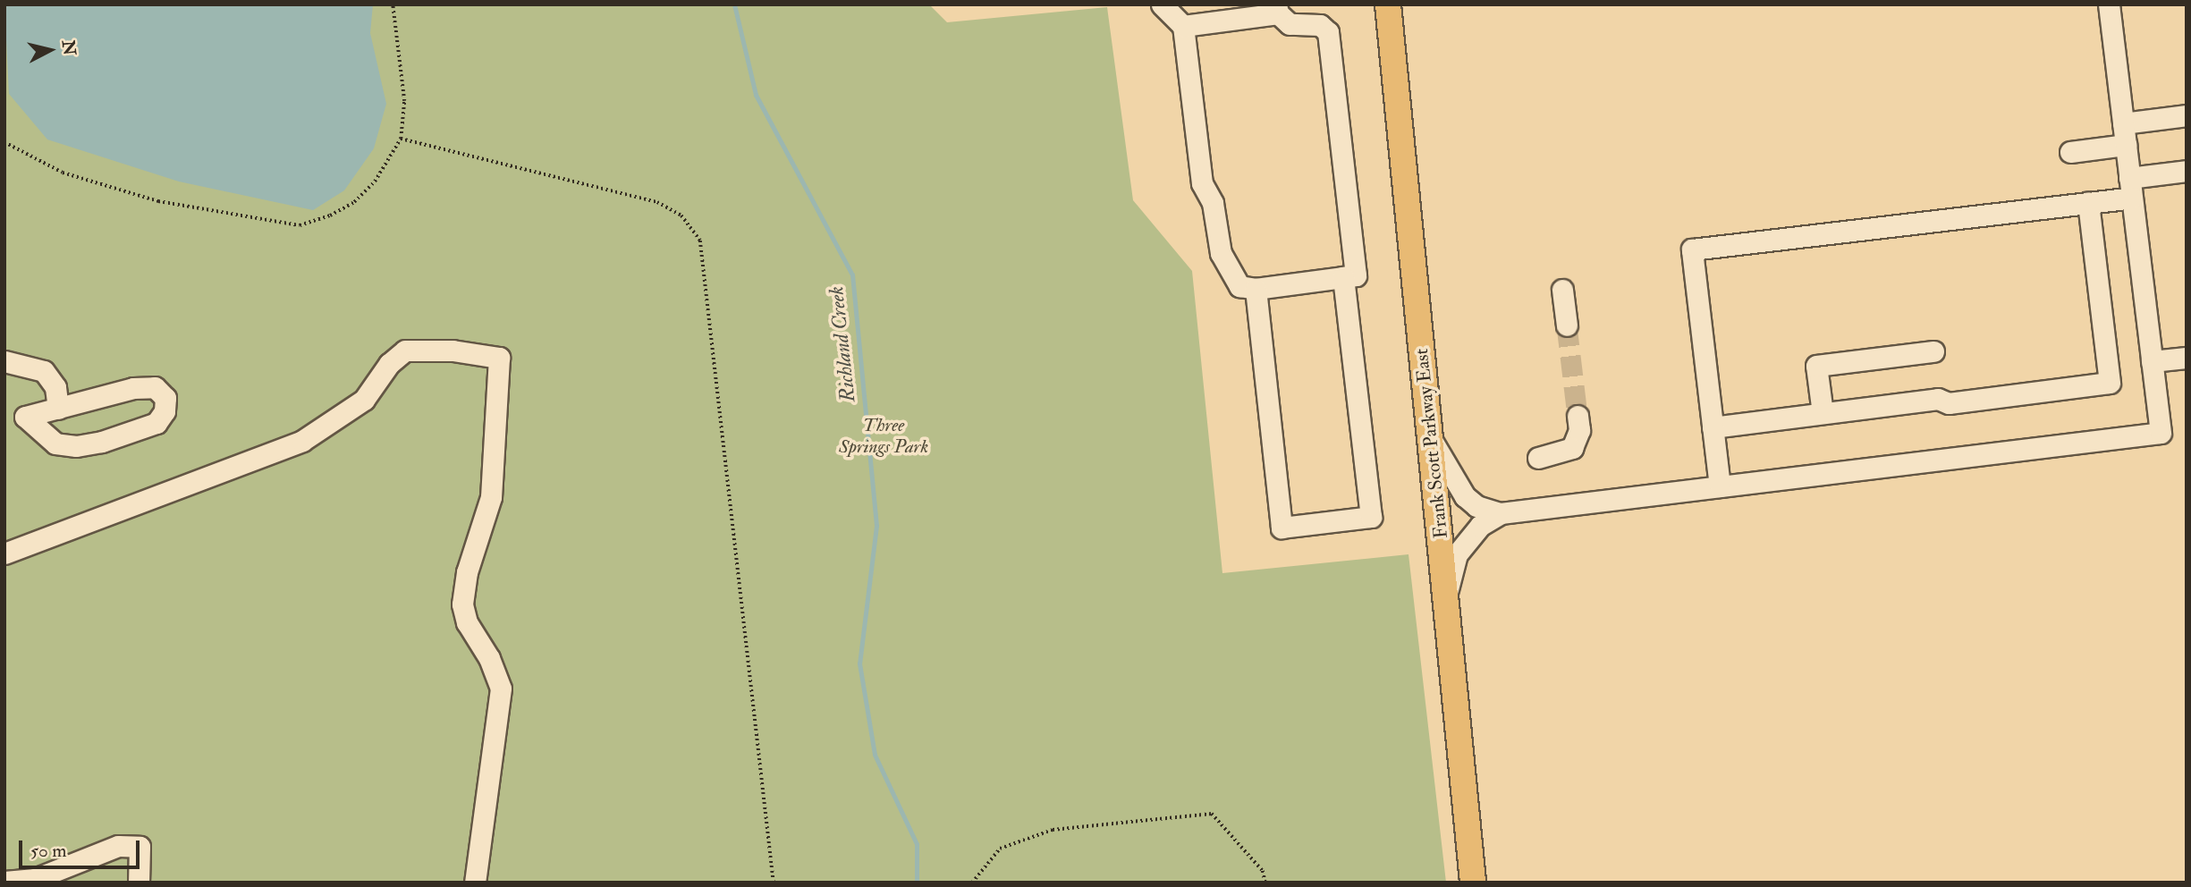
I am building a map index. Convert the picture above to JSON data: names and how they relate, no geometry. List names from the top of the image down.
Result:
{
  "streets": {
    "main road": ["Frank Scott Parkway East"]
  },
  "water": ["Richland Creek"],
  "parks": ["Three Springs Park"],
  "scale_bar": "50 m",
  "north": "right"
}
